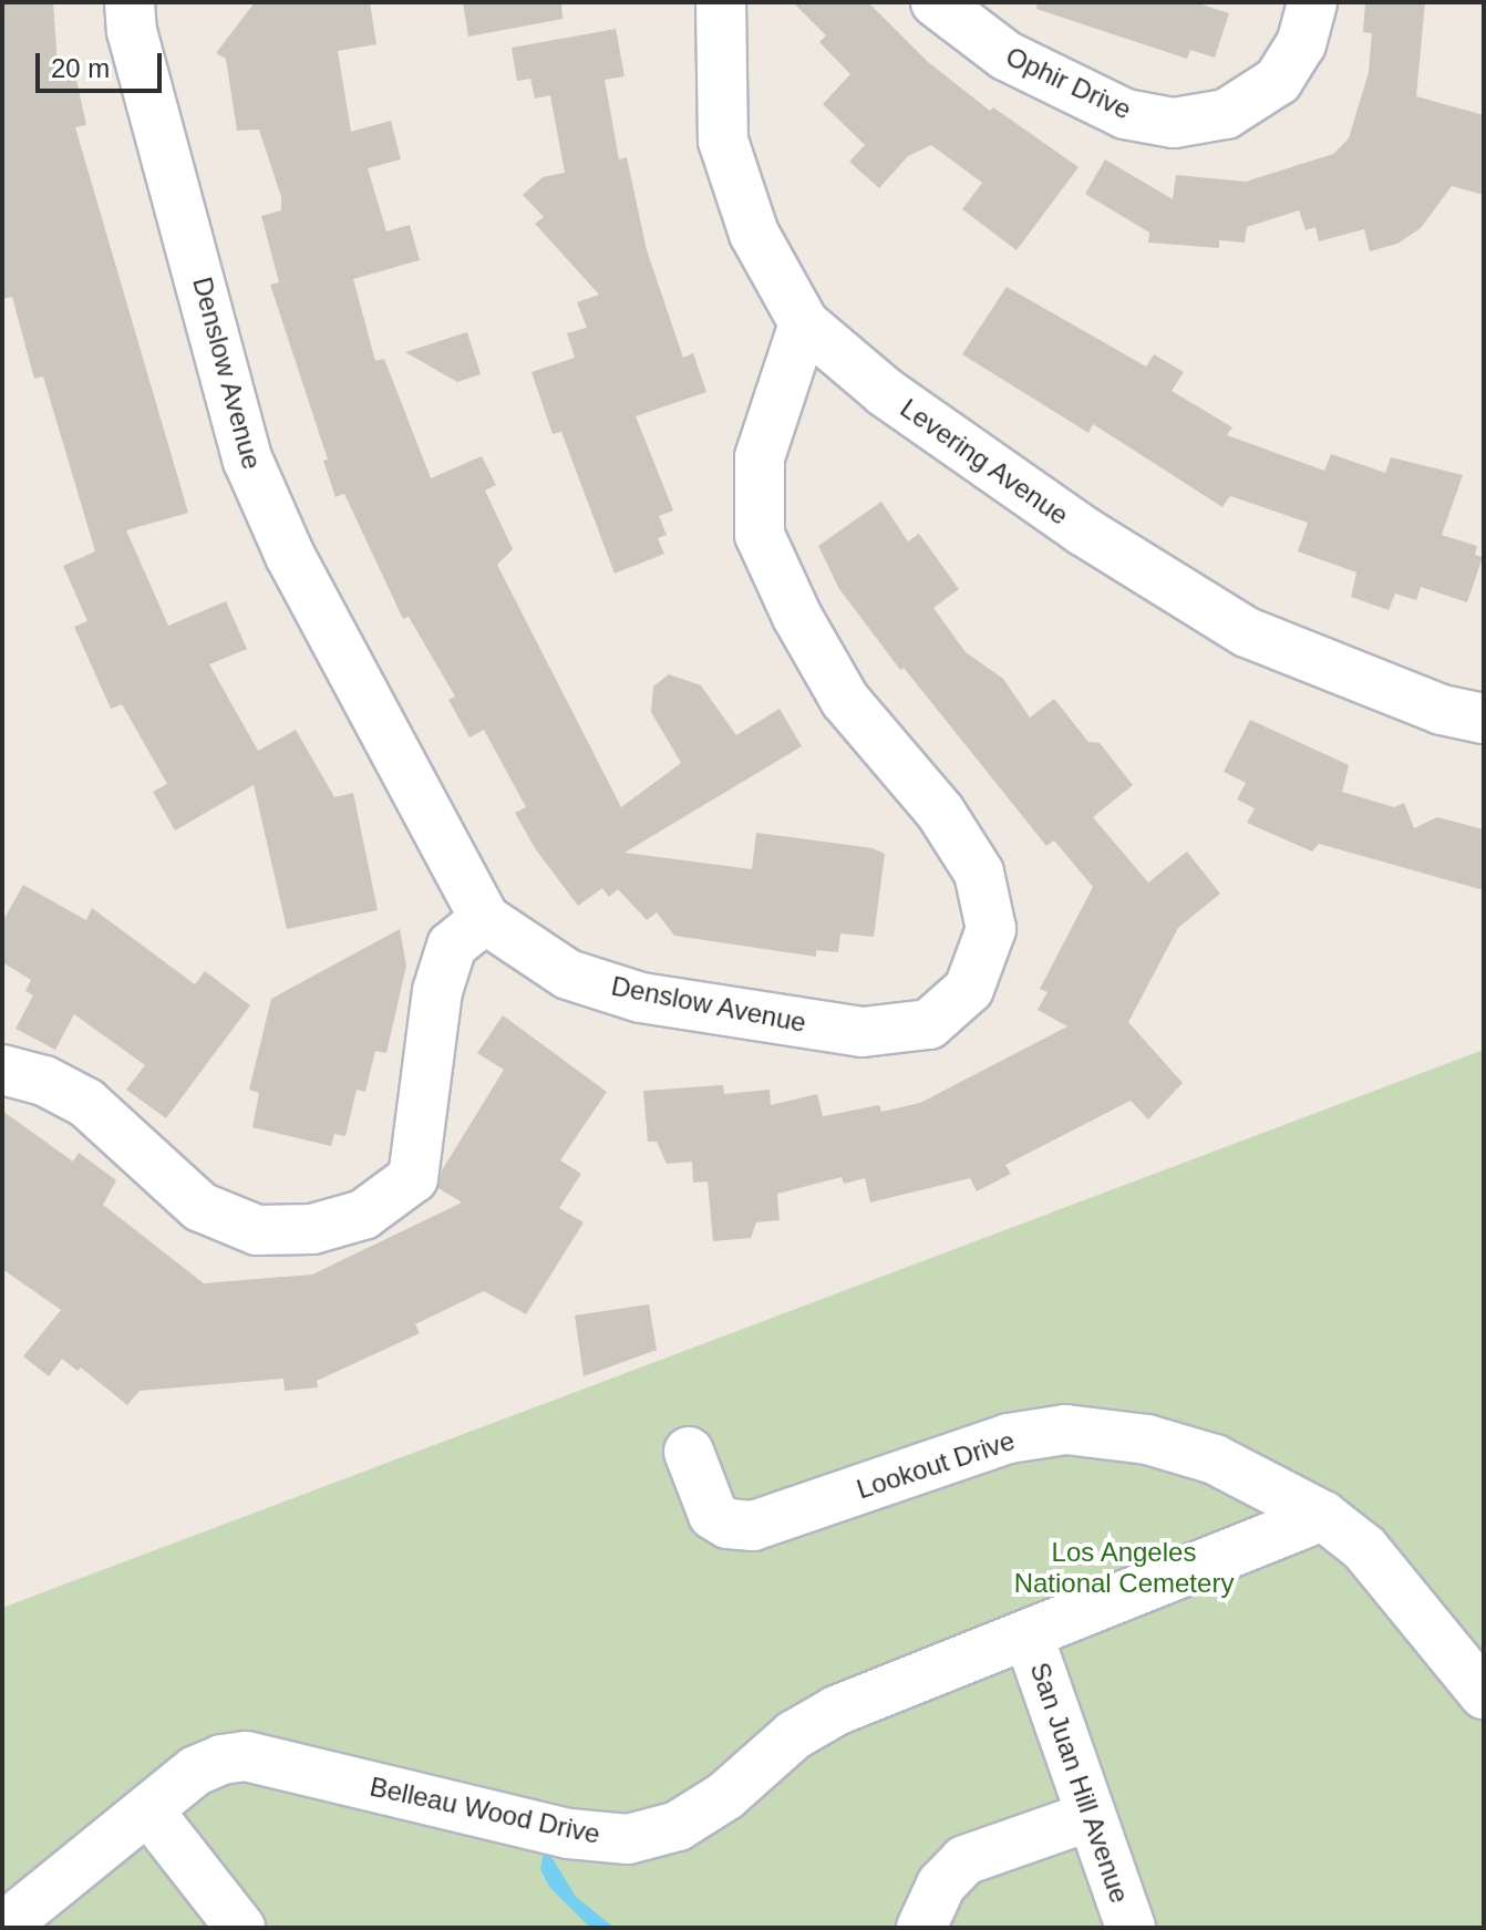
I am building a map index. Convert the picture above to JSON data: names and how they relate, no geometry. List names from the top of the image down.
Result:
{
  "streets": {
    "street": [
      "Ophir Drive",
      "Denslow Avenue",
      "Levering Avenue",
      "Lookout Drive",
      "San Juan Hill Avenue",
      "Belleau Wood Drive"
    ]
  },
  "crossings": [
    ["Denslow Avenue", "Levering Avenue"],
    ["Lookout Drive", "Belleau Wood Drive"],
    ["San Juan Hill Avenue", "Belleau Wood Drive"]
  ],
  "parks": ["Los Angeles National Cemetery"],
  "scale_bar": "20 m"
}
